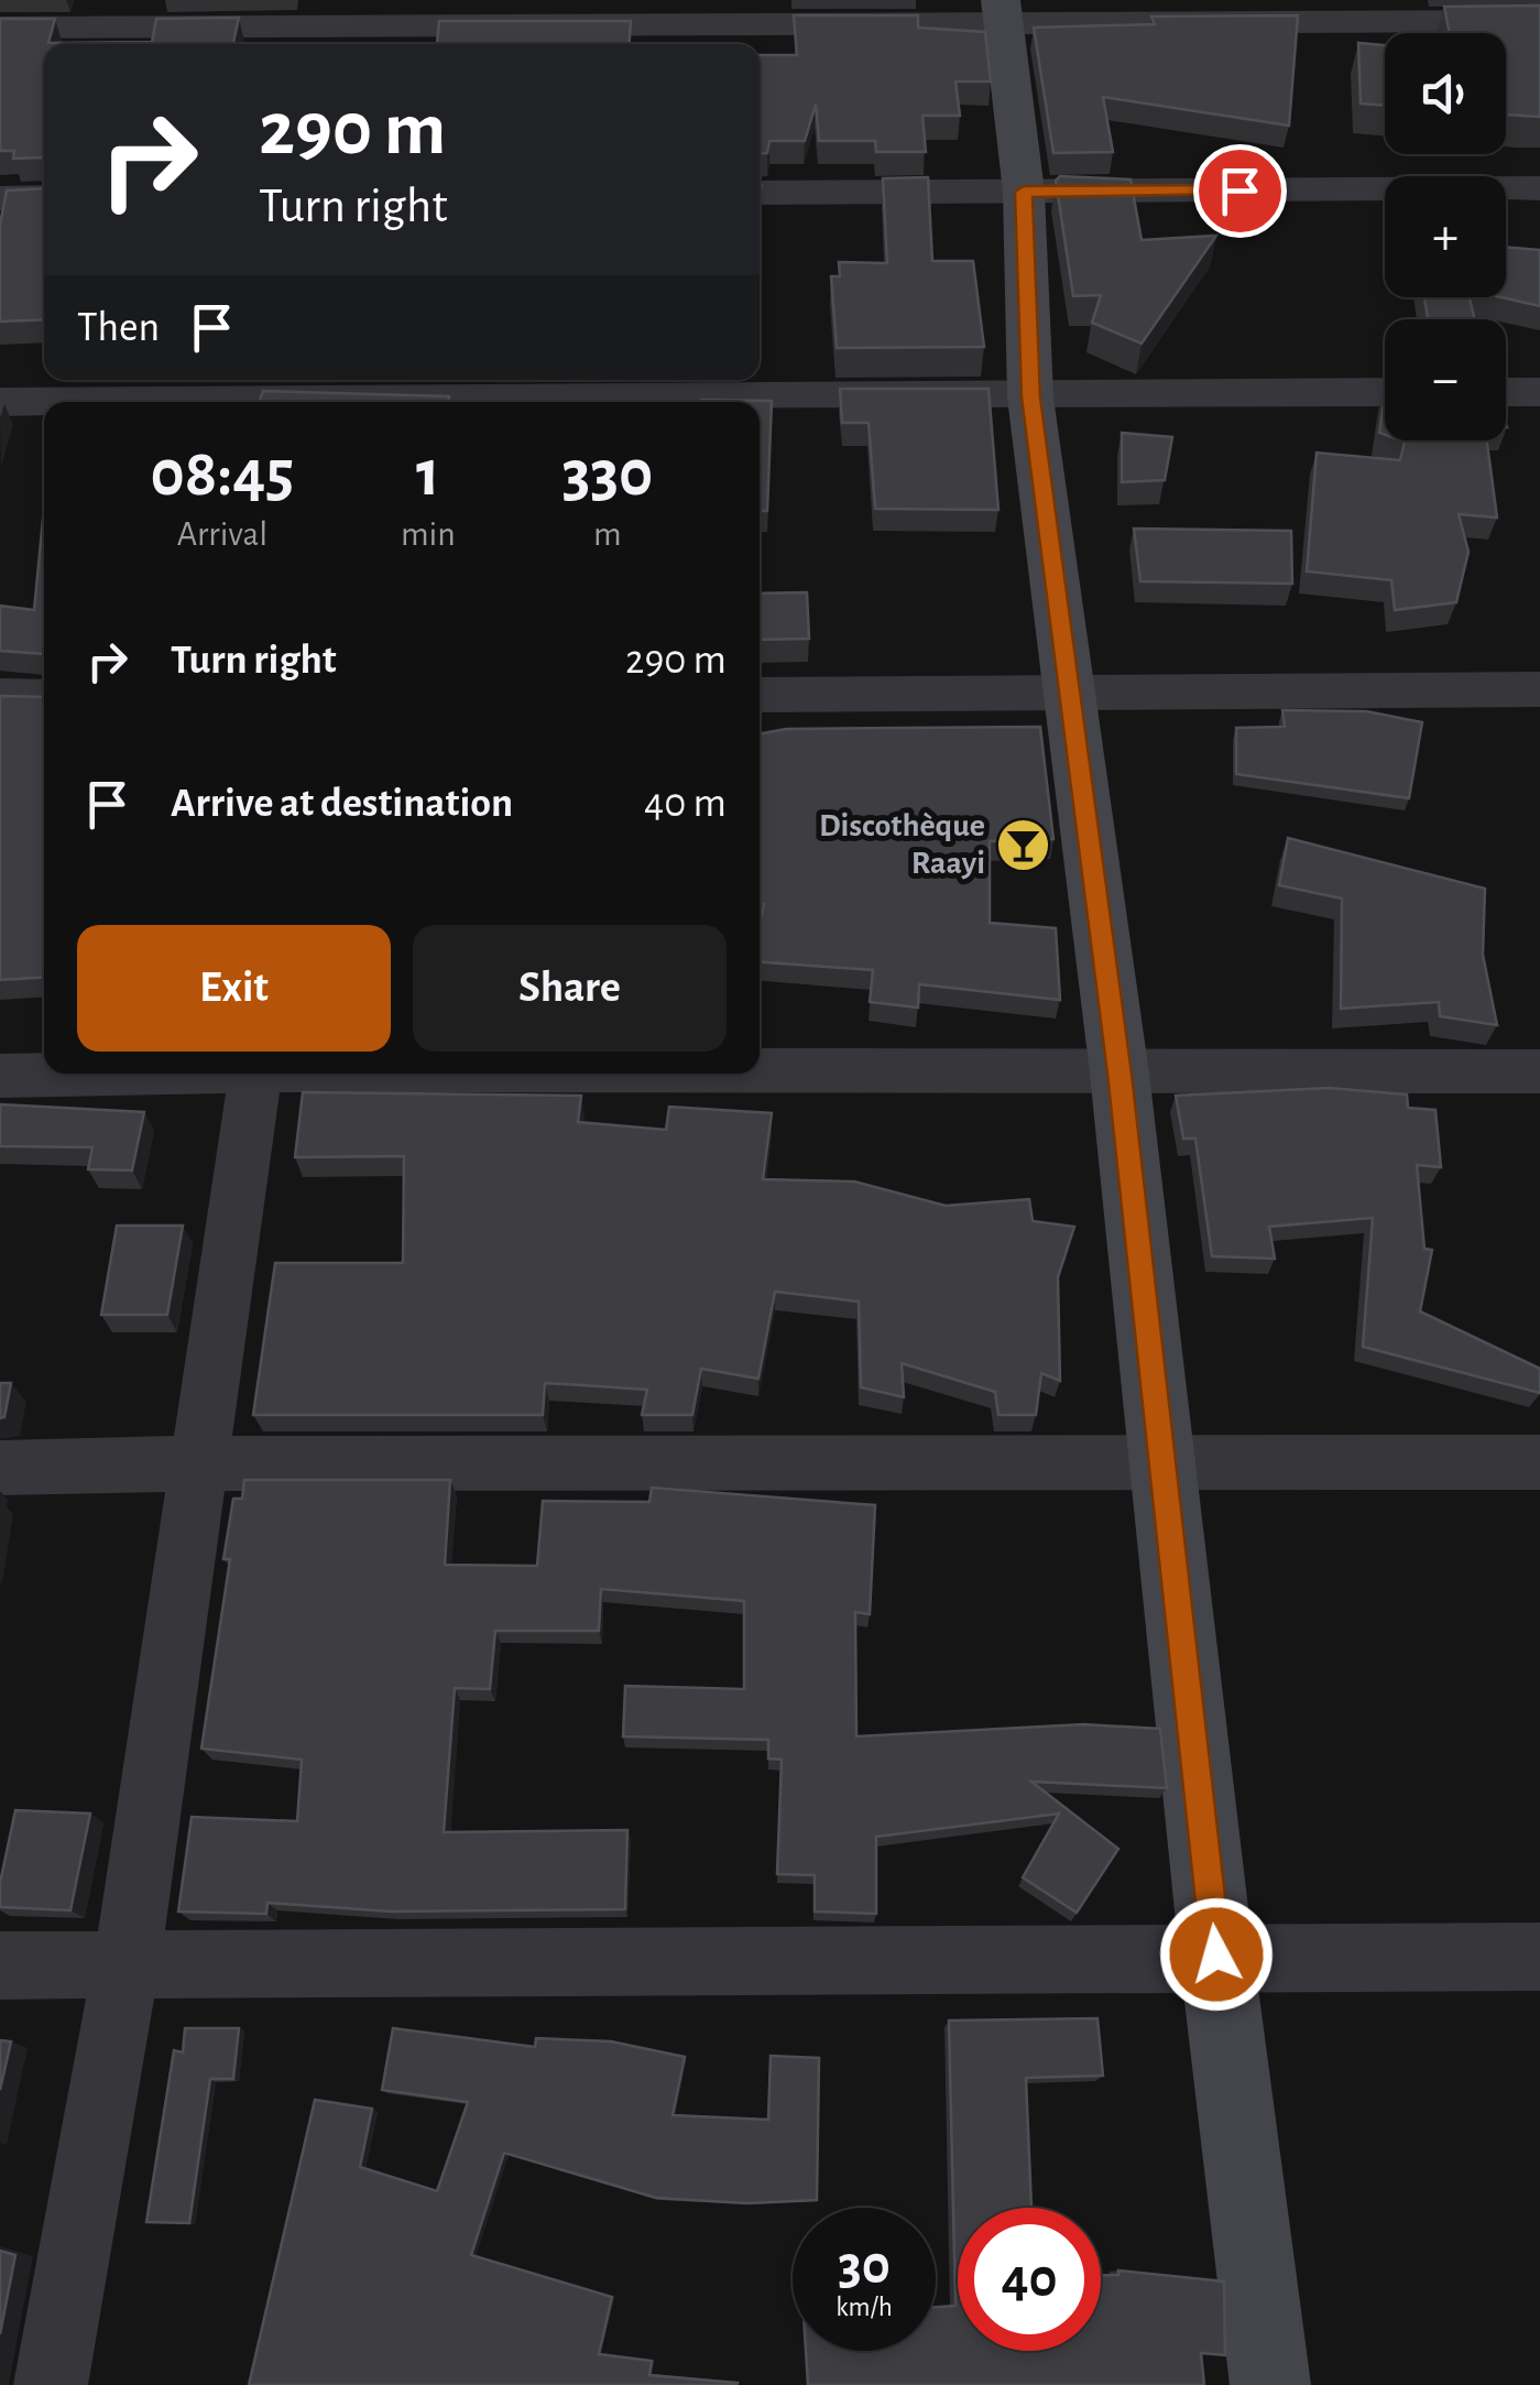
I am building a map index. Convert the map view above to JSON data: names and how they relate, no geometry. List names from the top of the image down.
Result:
{
  "places": {
    "bar": ["Discothèque Raayi"]
  },
  "page": {
    "map_buttons": ["+", "−"],
    "turn": ["290 m", "Turn right"],
    "then": "Then",
    "eta": [
      "08:45",
      "Arrival",
      "1",
      "min",
      "330",
      "m"
    ],
    "list": [
      {
        "name": "Turn right",
        "value": "290 m"
      },
      {
        "name": "Arrive at destination",
        "value": "40 m"
      }
    ],
    "buttons": ["Exit", "Share"],
    "speed": "30 km/h",
    "limit": "40"
  }
}
